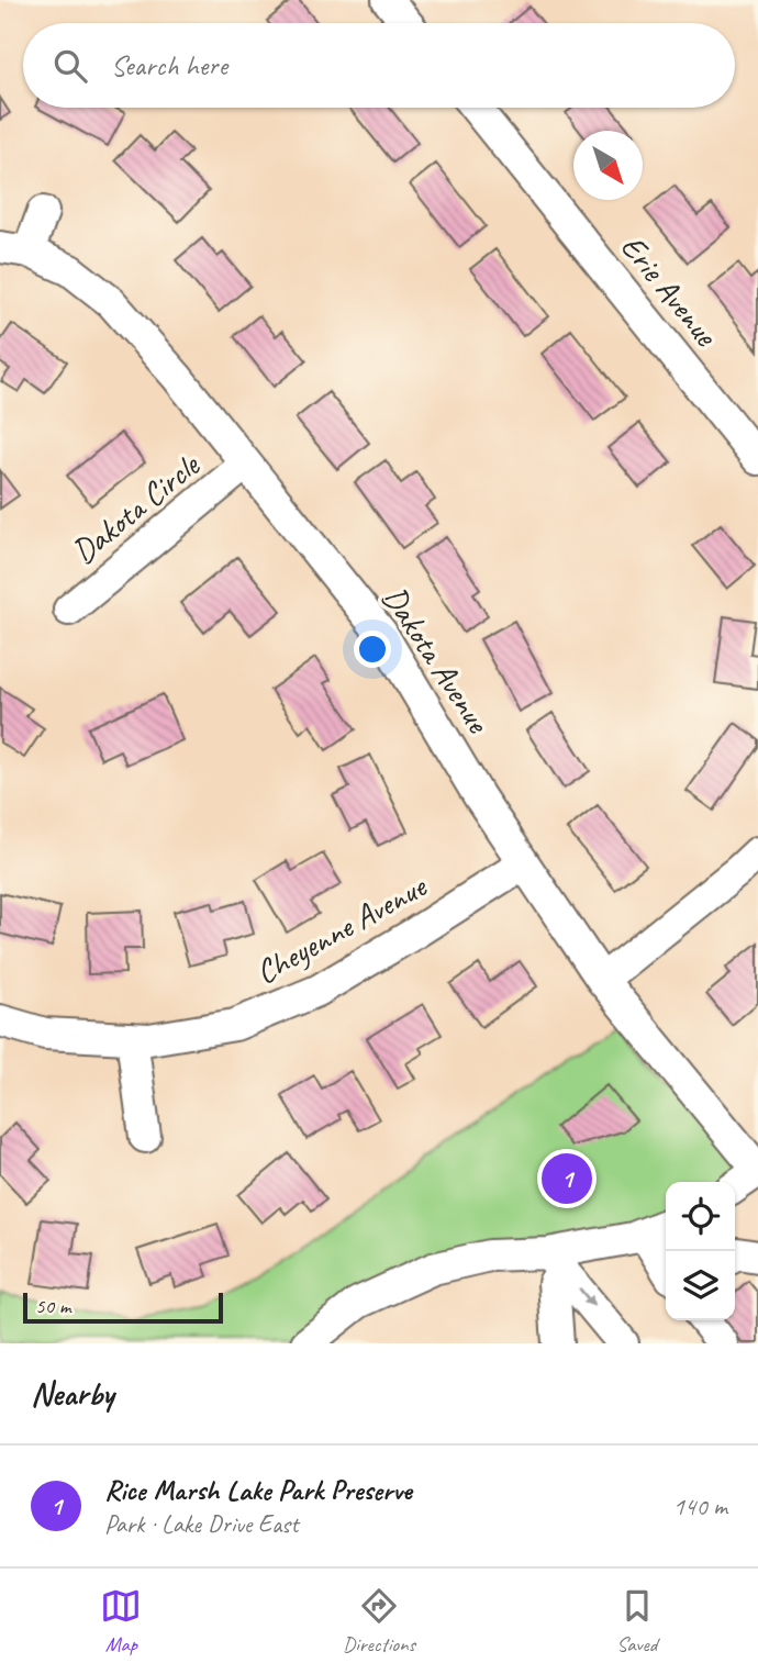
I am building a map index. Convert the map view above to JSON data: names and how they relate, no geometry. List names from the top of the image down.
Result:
{
  "streets": {
    "street": [
      "Erie Avenue",
      "Dakota Circle",
      "Dakota Avenue",
      "Cheyenne Avenue"
    ]
  },
  "crossings": [
    ["Dakota Circle", "Dakota Avenue"],
    ["Dakota Avenue", "Cheyenne Avenue"]
  ],
  "scale_bar": "50 m",
  "north": "bottom right",
  "page": {
    "search": "Search here",
    "pins": "1",
    "scale": "50 m",
    "heading": "Nearby",
    "list": [
      {
        "mark": "1",
        "name": "Rice Marsh Lake Park Preserve",
        "note": "Park · Lake Drive East",
        "value": "140 m"
      }
    ],
    "nav": ["Map", "Directions", "Saved"]
  }
}
